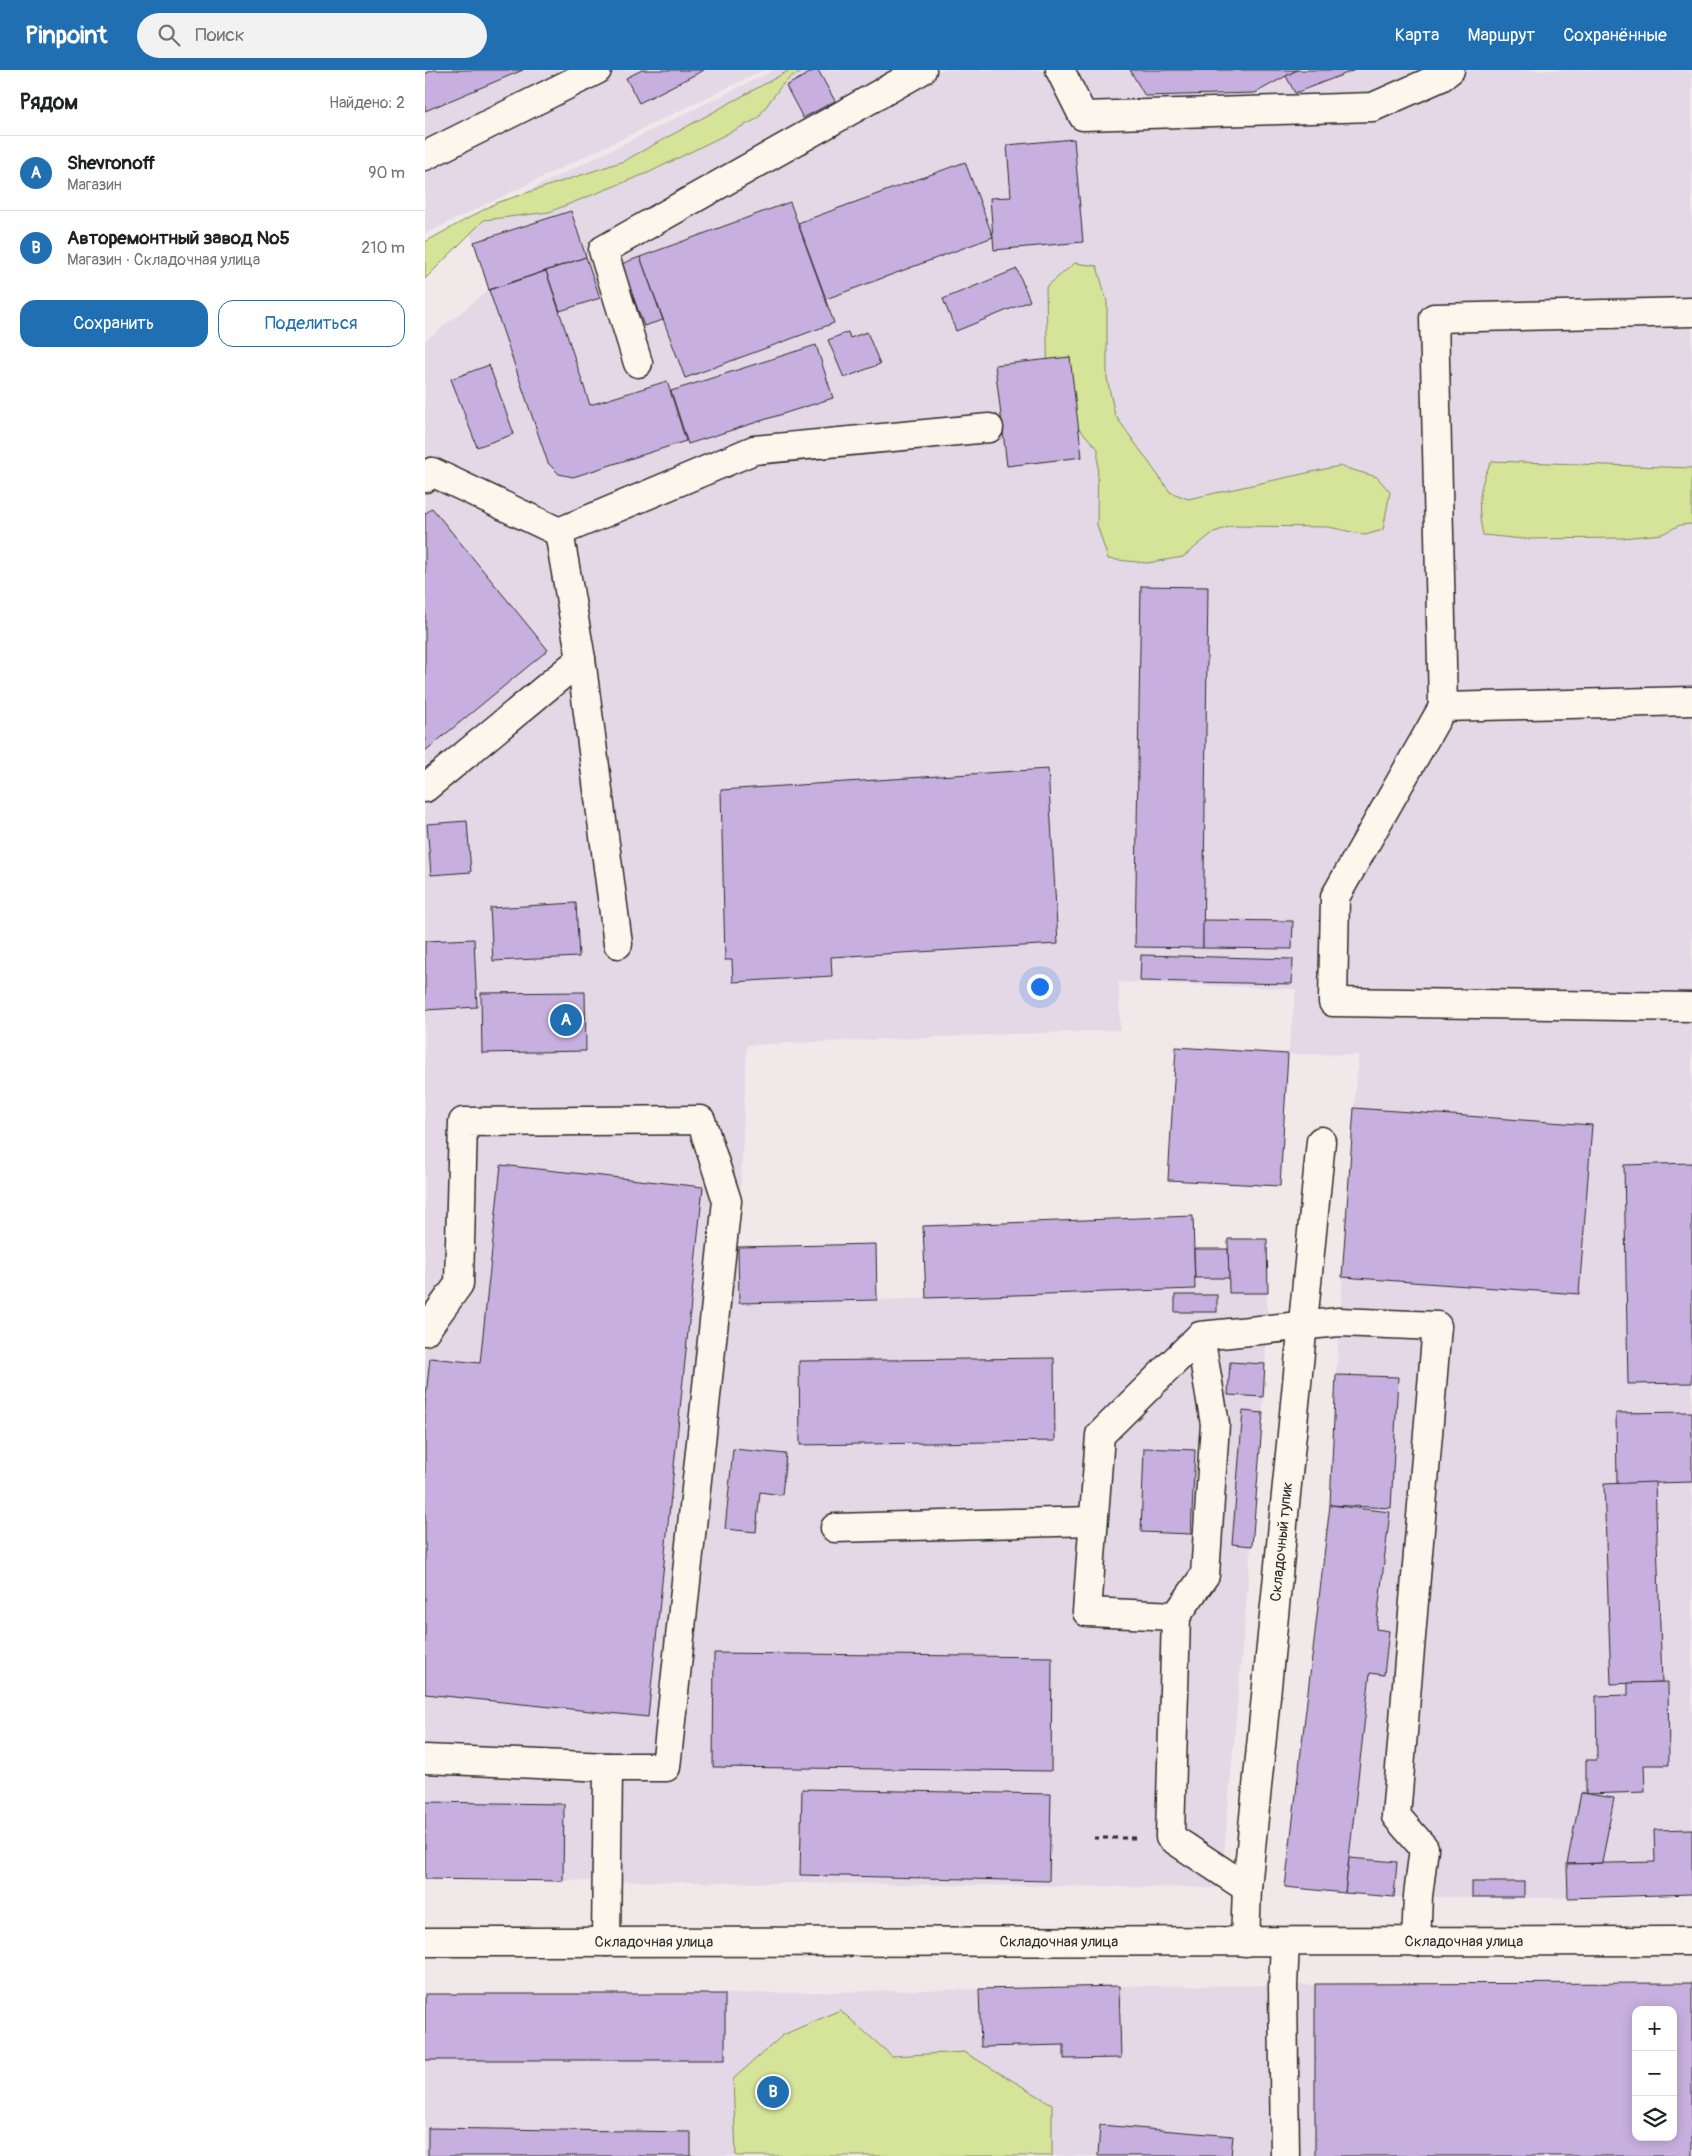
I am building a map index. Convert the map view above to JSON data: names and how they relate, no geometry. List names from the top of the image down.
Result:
{
  "streets": {
    "street": ["Складочный тупик", "Складочная улица"]
  },
  "crossings": [
    ["Складочный тупик", "Складочная улица"]
  ],
  "page": {
    "header": "Pinpoint",
    "search": "Поиск",
    "nav": ["Карта", "Маршрут", "Сохранённые"],
    "heading": ["Рядом", "Найдено: 2"],
    "list": [
      {
        "mark": "A",
        "name": "Shevronoff",
        "note": "Магазин",
        "value": "90 m"
      },
      {
        "mark": "B",
        "name": "Авторемонтный завод №5",
        "note": "Магазин · Складочная улица",
        "value": "210 m"
      }
    ],
    "buttons": ["Сохранить", "Поделиться"],
    "pins": ["A", "B"],
    "map_buttons": ["+", "−"]
  }
}
